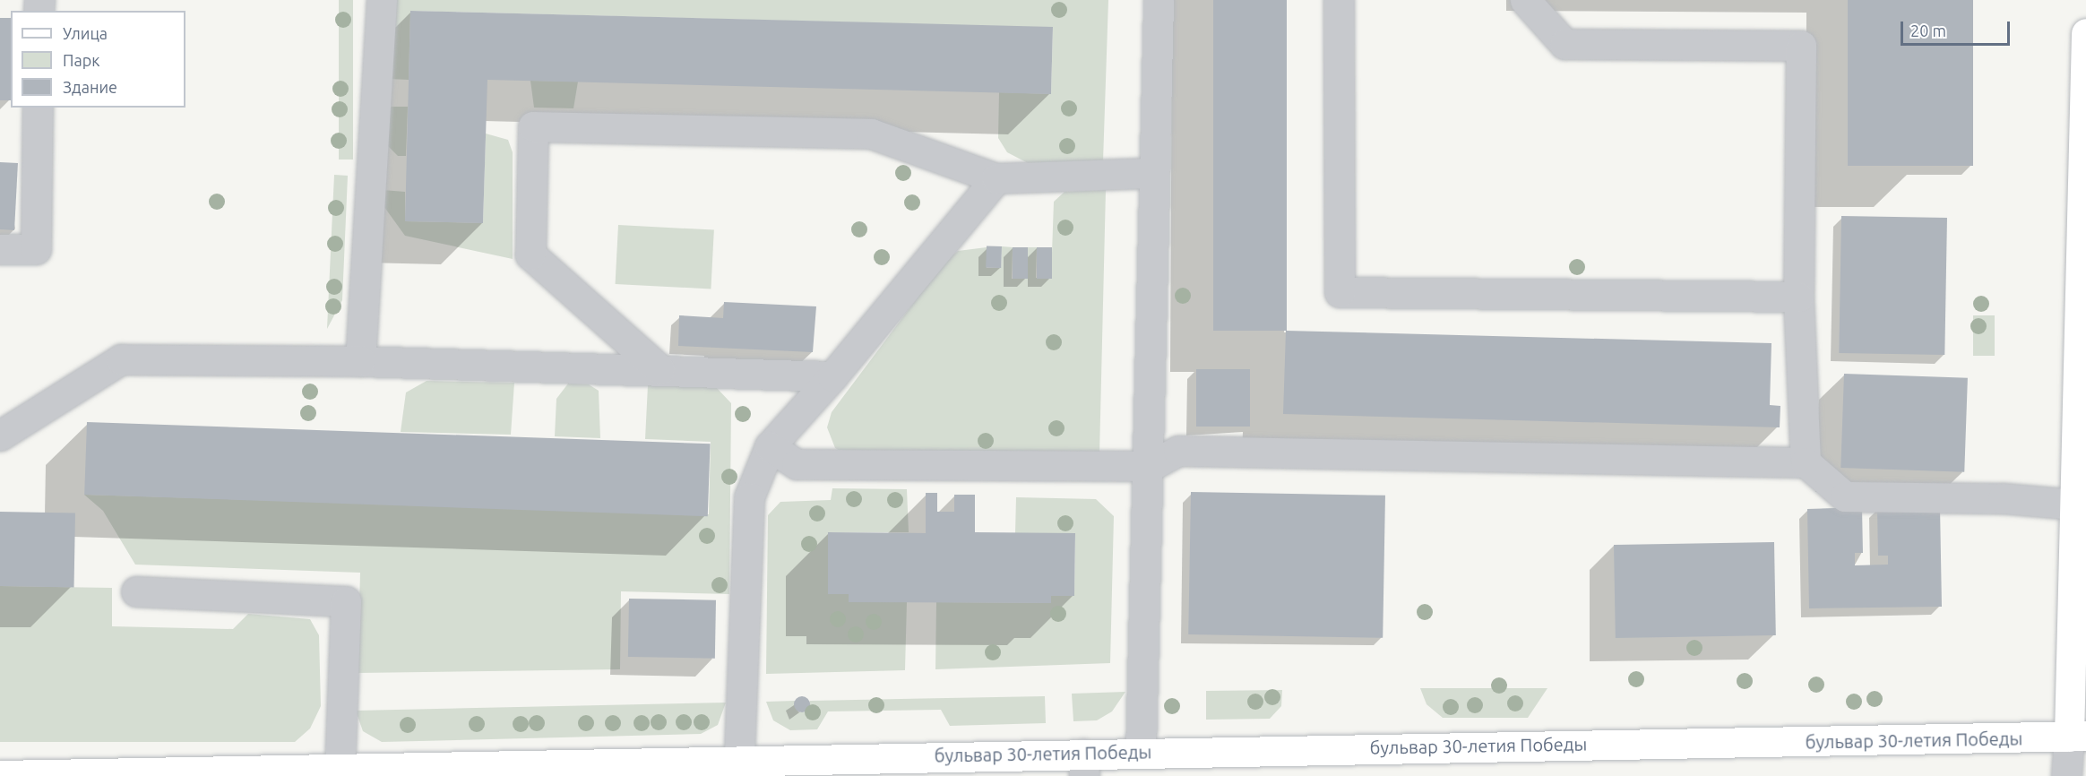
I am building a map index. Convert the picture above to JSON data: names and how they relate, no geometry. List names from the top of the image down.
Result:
{
  "streets": {
    "main road": ["бульвар 30-летия Победы"]
  },
  "legend": ["Улица", "Парк", "Здание"],
  "scale_bar": "20 m"
}
